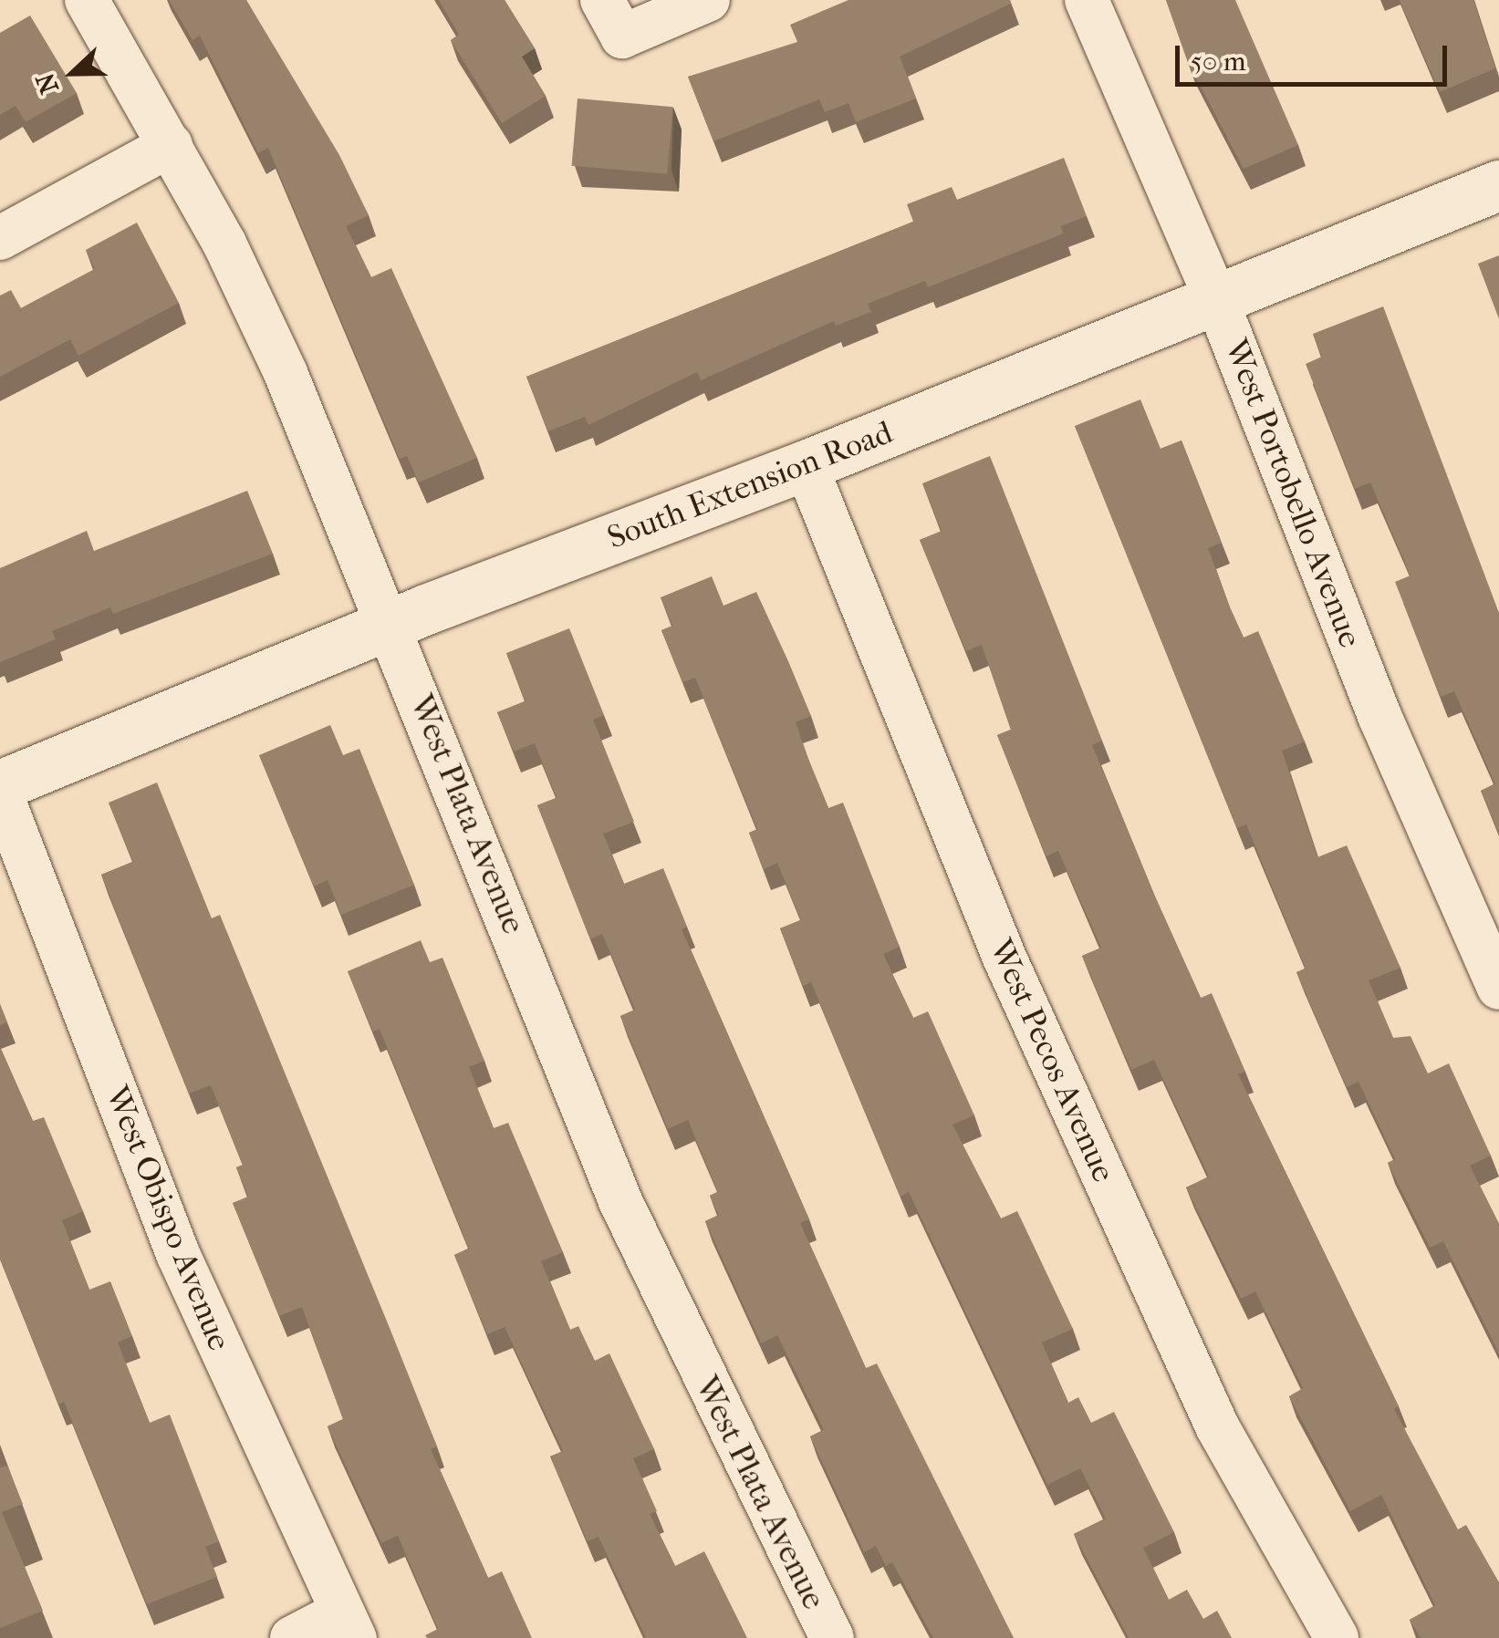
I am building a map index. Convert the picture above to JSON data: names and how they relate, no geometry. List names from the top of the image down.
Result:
{
  "streets": {
    "street": [
      "South Extension Road",
      "West Portobello Avenue",
      "West Plata Avenue",
      "West Pecos Avenue",
      "West Obispo Avenue"
    ]
  },
  "crossings": [
    ["South Extension Road", "West Portobello Avenue"],
    ["South Extension Road", "West Plata Avenue"],
    ["South Extension Road", "West Pecos Avenue"],
    ["South Extension Road", "West Obispo Avenue"]
  ],
  "scale_bar": "50 m",
  "north": "left"
}
